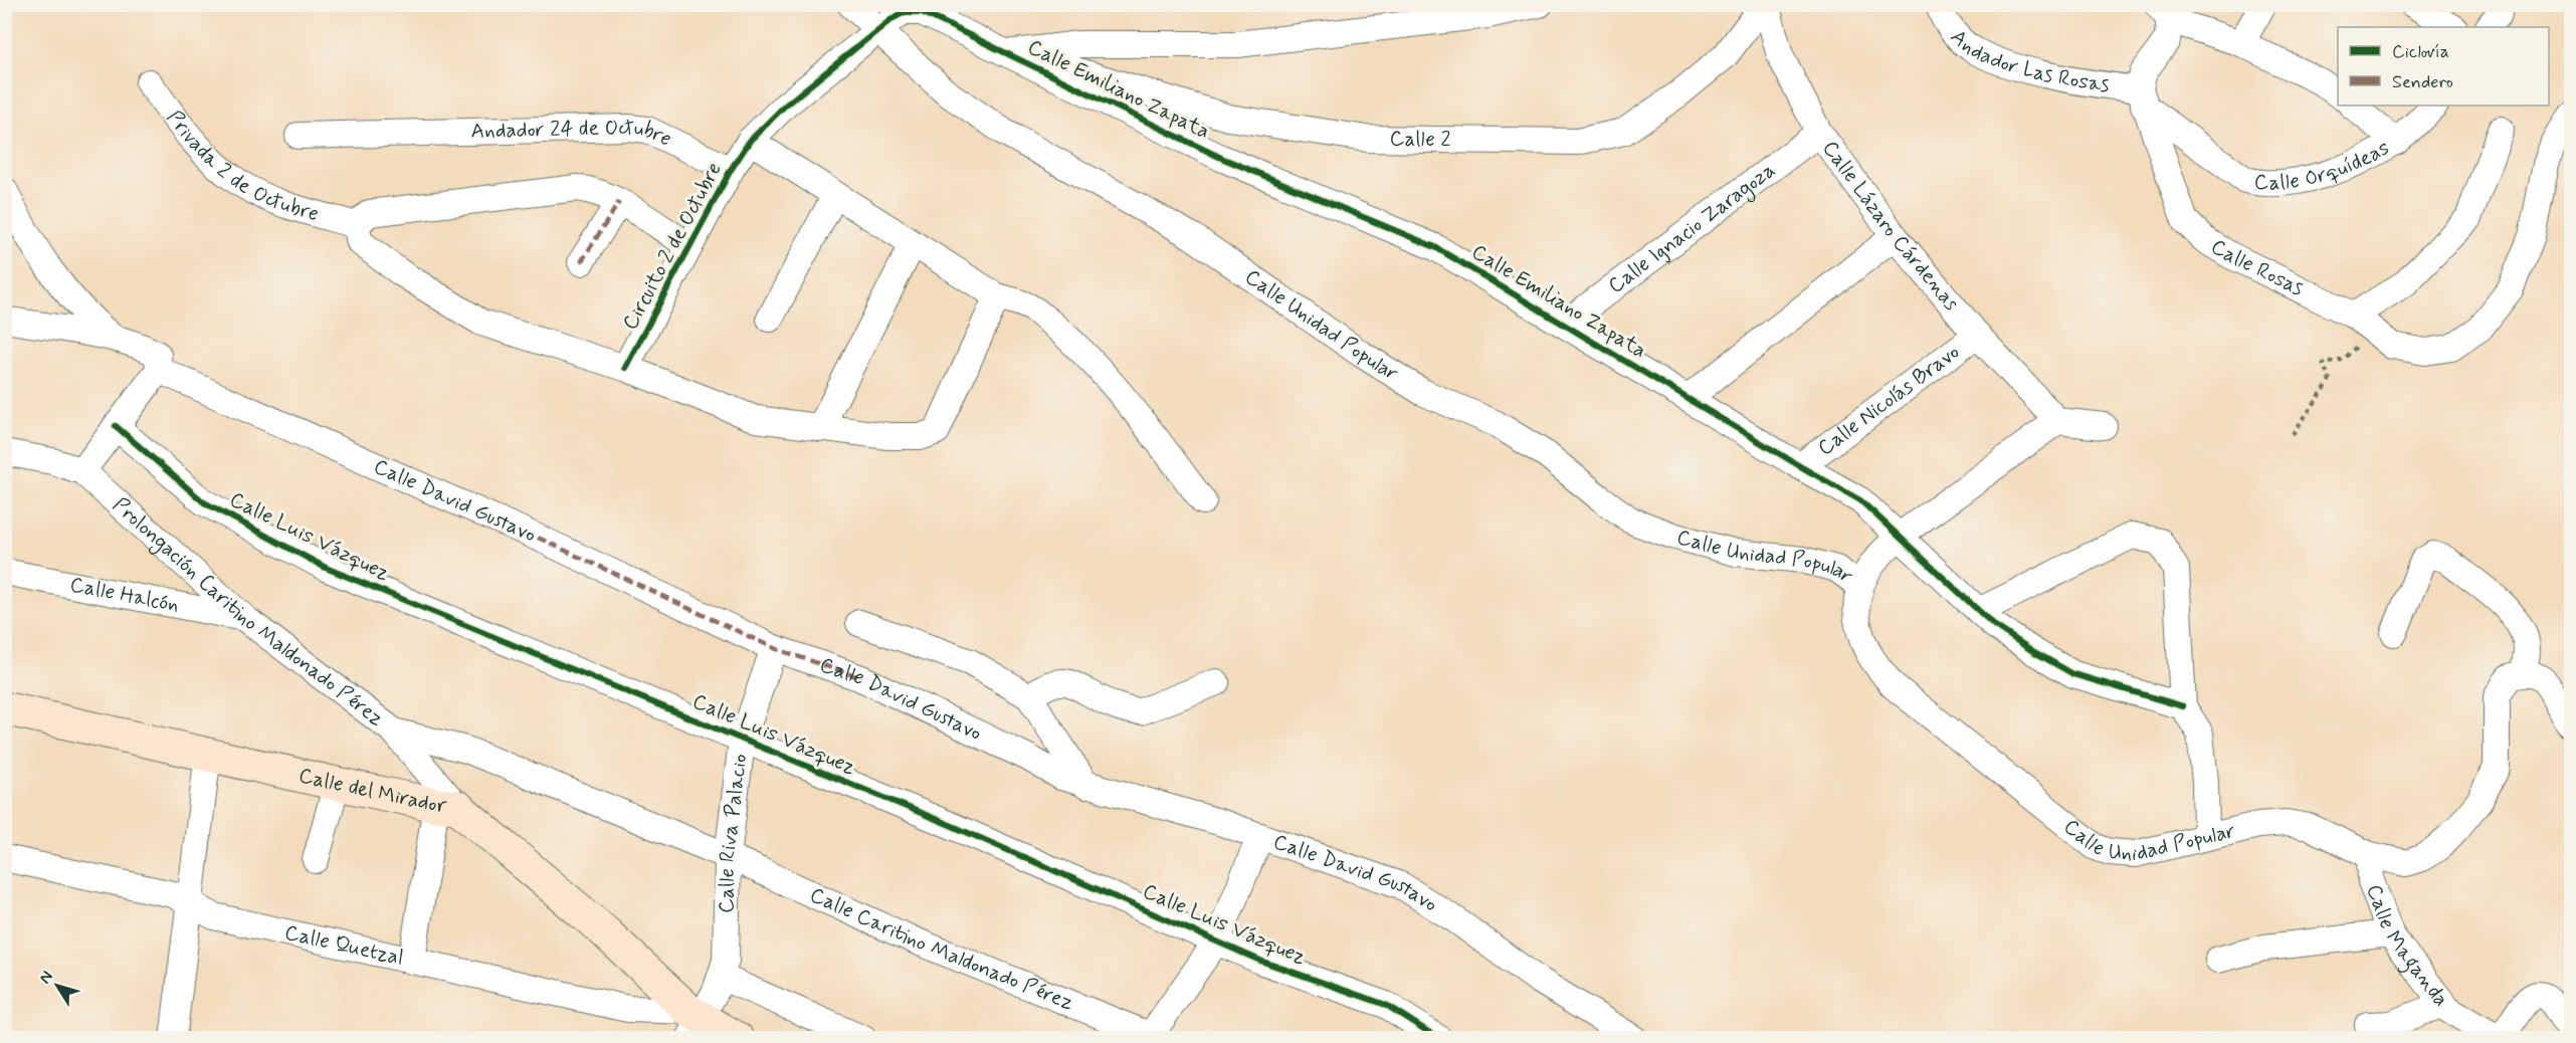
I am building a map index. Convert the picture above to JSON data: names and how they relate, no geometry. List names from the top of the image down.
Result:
{
  "streets": {
    "street": [
      "Andador Las Rosas",
      "Calle Emiliano Zapata",
      "Andador 24 de Octubre",
      "Calle 2",
      "Privada 2 de Octubre",
      "Calle Orquídeas",
      "Calle Lázaro Cárdenas",
      "Calle Ignacio Zaragoza",
      "Circuito 2 de Octubre",
      "Calle Rosas",
      "Calle Unidad Popular",
      "Calle Nicolás Bravo",
      "Calle David Gustavo",
      "Calle Luis Vázquez",
      "Calle Halcón",
      "Prolongación Caritino Maldonado Pérez",
      "Calle del Mirador",
      "Calle Riva Palacio",
      "Calle Maganda",
      "Calle Quetzal",
      "Calle Caritino Maldonado Pérez"
    ]
  },
  "crossings": [
    ["Andador Las Rosas", "Calle Orquídeas"],
    ["Andador Las Rosas", "Calle Rosas"],
    ["Calle Emiliano Zapata", "Calle Ignacio Zaragoza"],
    ["Calle Emiliano Zapata", "Circuito 2 de Octubre"],
    ["Calle Emiliano Zapata", "Calle Unidad Popular"],
    ["Calle Emiliano Zapata", "Calle Nicolás Bravo"],
    ["Andador 24 de Octubre", "Circuito 2 de Octubre"],
    ["Calle 2", "Calle Lázaro Cárdenas"],
    ["Privada 2 de Octubre", "Circuito 2 de Octubre"],
    ["Calle Orquídeas", "Calle Rosas"],
    ["Calle Lázaro Cárdenas", "Calle Ignacio Zaragoza"],
    ["Calle Lázaro Cárdenas", "Calle Nicolás Bravo"],
    ["Circuito 2 de Octubre", "Calle Unidad Popular"],
    ["Calle Unidad Popular", "Calle Maganda"],
    ["Calle David Gustavo", "Calle Riva Palacio"],
    ["Calle Luis Vázquez", "Calle Riva Palacio"],
    ["Calle Halcón", "Prolongación Caritino Maldonado Pérez"],
    ["Prolongación Caritino Maldonado Pérez", "Calle Riva Palacio"],
    ["Prolongación Caritino Maldonado Pérez", "Calle Caritino Maldonado Pérez"],
    ["Calle del Mirador", "Calle Riva Palacio"],
    ["Calle del Mirador", "Calle Quetzal"],
    ["Calle Riva Palacio", "Calle Quetzal"],
    ["Calle Riva Palacio", "Calle Caritino Maldonado Pérez"]
  ],
  "legend": ["Ciclovía", "Sendero"],
  "north": "top left"
}
